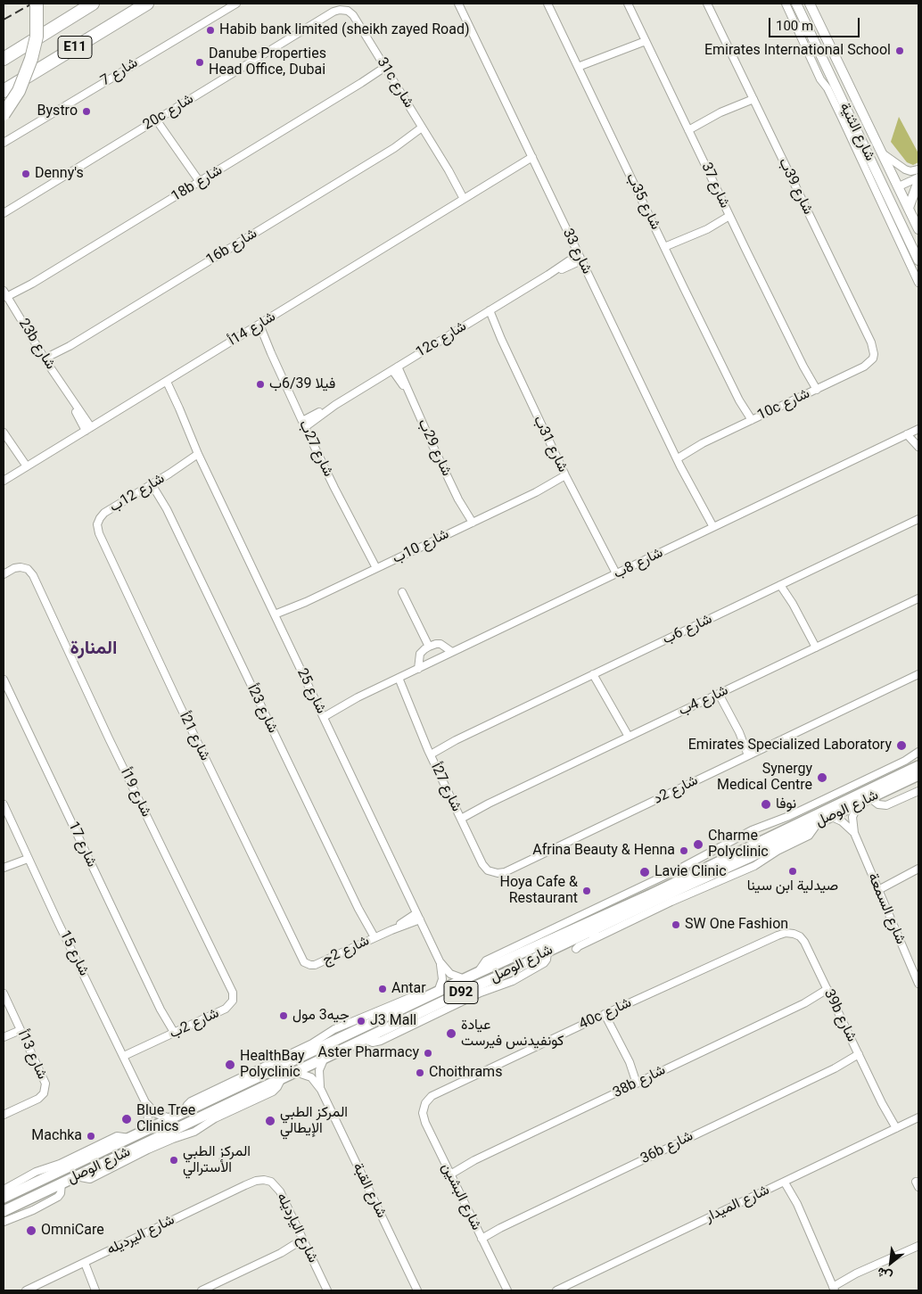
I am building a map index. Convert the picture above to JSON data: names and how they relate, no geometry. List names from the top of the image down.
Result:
{
  "streets": {
    "highway": ["E11"],
    "main road": ["شارع الثنية", "شارع الوصل", "D92"],
    "street": [
      "شارع 7",
      "31c شارع",
      "20c شارع",
      "18b شارع",
      "شارع 37",
      "شارع 39ب",
      "شارع 35ب",
      "16b شارع",
      "شارع 33",
      "شارع 14أ",
      "12c شارع",
      "23b شارع",
      "10c شارع",
      "شارع 31ب",
      "شارع 29ب",
      "شارع 27ب",
      "شارع 12ب",
      "شارع 10ب",
      "شارع 8ب",
      "شارع 6ب",
      "شارع 25",
      "شارع 4ب",
      "شارع 23أ",
      "شارع 21أ",
      "شارع 27أ",
      "شارع 2د",
      "شارع 19أ",
      "شارع 17",
      "شارع السمعة",
      "شارع 2ج",
      "شارع 15",
      "40c شارع",
      "39b شارع",
      "شارع 2ب",
      "شارع 13أ",
      "38b شارع",
      "36b شارع",
      "شارع القبة",
      "شارع البشين",
      "شارع الميدار",
      "شارع اليارديله",
      "شارع اليرديله"
    ]
  },
  "crossings": [
    ["31c شارع", "20c شارع"],
    ["31c شارع", "18b شارع"],
    ["31c شارع", "16b شارع"],
    ["31c شارع", "شارع 14أ"],
    ["18b شارع", "23b شارع"],
    ["شارع 37", "10c شارع"],
    ["شارع 39ب", "10c شارع"],
    ["شارع 35ب", "10c شارع"],
    ["16b شارع", "23b شارع"],
    ["شارع 33", "شارع 14أ"],
    ["شارع 33", "12c شارع"],
    ["شارع 33", "10c شارع"],
    ["شارع 33", "شارع 8ب"],
    ["شارع 14أ", "23b شارع"],
    ["شارع 14أ", "شارع 27ب"],
    ["شارع 14أ", "شارع 25"],
    ["12c شارع", "شارع 31ب"],
    ["12c شارع", "شارع 29ب"],
    ["12c شارع", "شارع 27ب"],
    ["شارع 31ب", "شارع 10ب"],
    ["شارع 31ب", "شارع 8ب"],
    ["شارع 29ب", "شارع 10ب"],
    ["شارع 27ب", "شارع 10ب"],
    ["شارع 12ب", "شارع 25"],
    ["شارع 12ب", "شارع 23أ"],
    ["شارع 12ب", "شارع 21أ"],
    ["شارع 10ب", "شارع 25"],
    ["شارع 8ب", "شارع 25"],
    ["شارع 8ب", "شارع 27أ"],
    ["شارع 6ب", "شارع 27أ"],
    ["شارع 25", "شارع الوصل"],
    ["شارع 25", "شارع 2ج"],
    ["شارع 4ب", "شارع 27أ"],
    ["شارع 23أ", "شارع 2ج"],
    ["شارع 21أ", "شارع 2ج"],
    ["شارع 27أ", "شارع 2د"],
    ["شارع 19أ", "شارع 2ب"],
    ["شارع الوصل", "شارع السمعة"],
    ["شارع الوصل", "شارع 15"],
    ["شارع الوصل", "شارع القبة"],
    ["شارع 17", "شارع 2ب"],
    ["شارع 15", "شارع 2ب"],
    ["40c شارع", "39b شارع"],
    ["40c شارع", "شارع البشين"],
    ["39b شارع", "38b شارع"],
    ["39b شارع", "36b شارع"],
    ["39b شارع", "شارع الميدار"],
    ["38b شارع", "شارع البشين"],
    ["36b شارع", "شارع البشين"],
    ["شارع اليارديله", "شارع اليرديله"]
  ],
  "districts": ["المنارة"],
  "places": [
    "Habib bank limited (sheikh zayed Road)",
    "Emirates International School",
    "Danube Properties Head Office, Dubai",
    "Bystro",
    "Denny's",
    "فيلا 6/39ب",
    "Emirates Specialized Laboratory",
    "Synergy Medical Centre",
    "نوفا",
    "Charme Polyclinic",
    "Afrina Beauty & Henna",
    "صيدلية ابن سينا",
    "Lavie Clinic",
    "Hoya Cafe & Restaurant",
    "SW One Fashion",
    "Antar",
    "جيه3 مول",
    "J3 Mall",
    "عيادة كونفيدنس فيرست",
    "Aster Pharmacy",
    "HealthBay Polyclinic",
    "Choithrams",
    "Blue Tree Clinics",
    "المركز الطبي الإيطالي",
    "Machka",
    "المركز الطبي الأسترالي",
    "OmniCare"
  ],
  "scale_bar": "100 m",
  "north": "bottom left"
}
